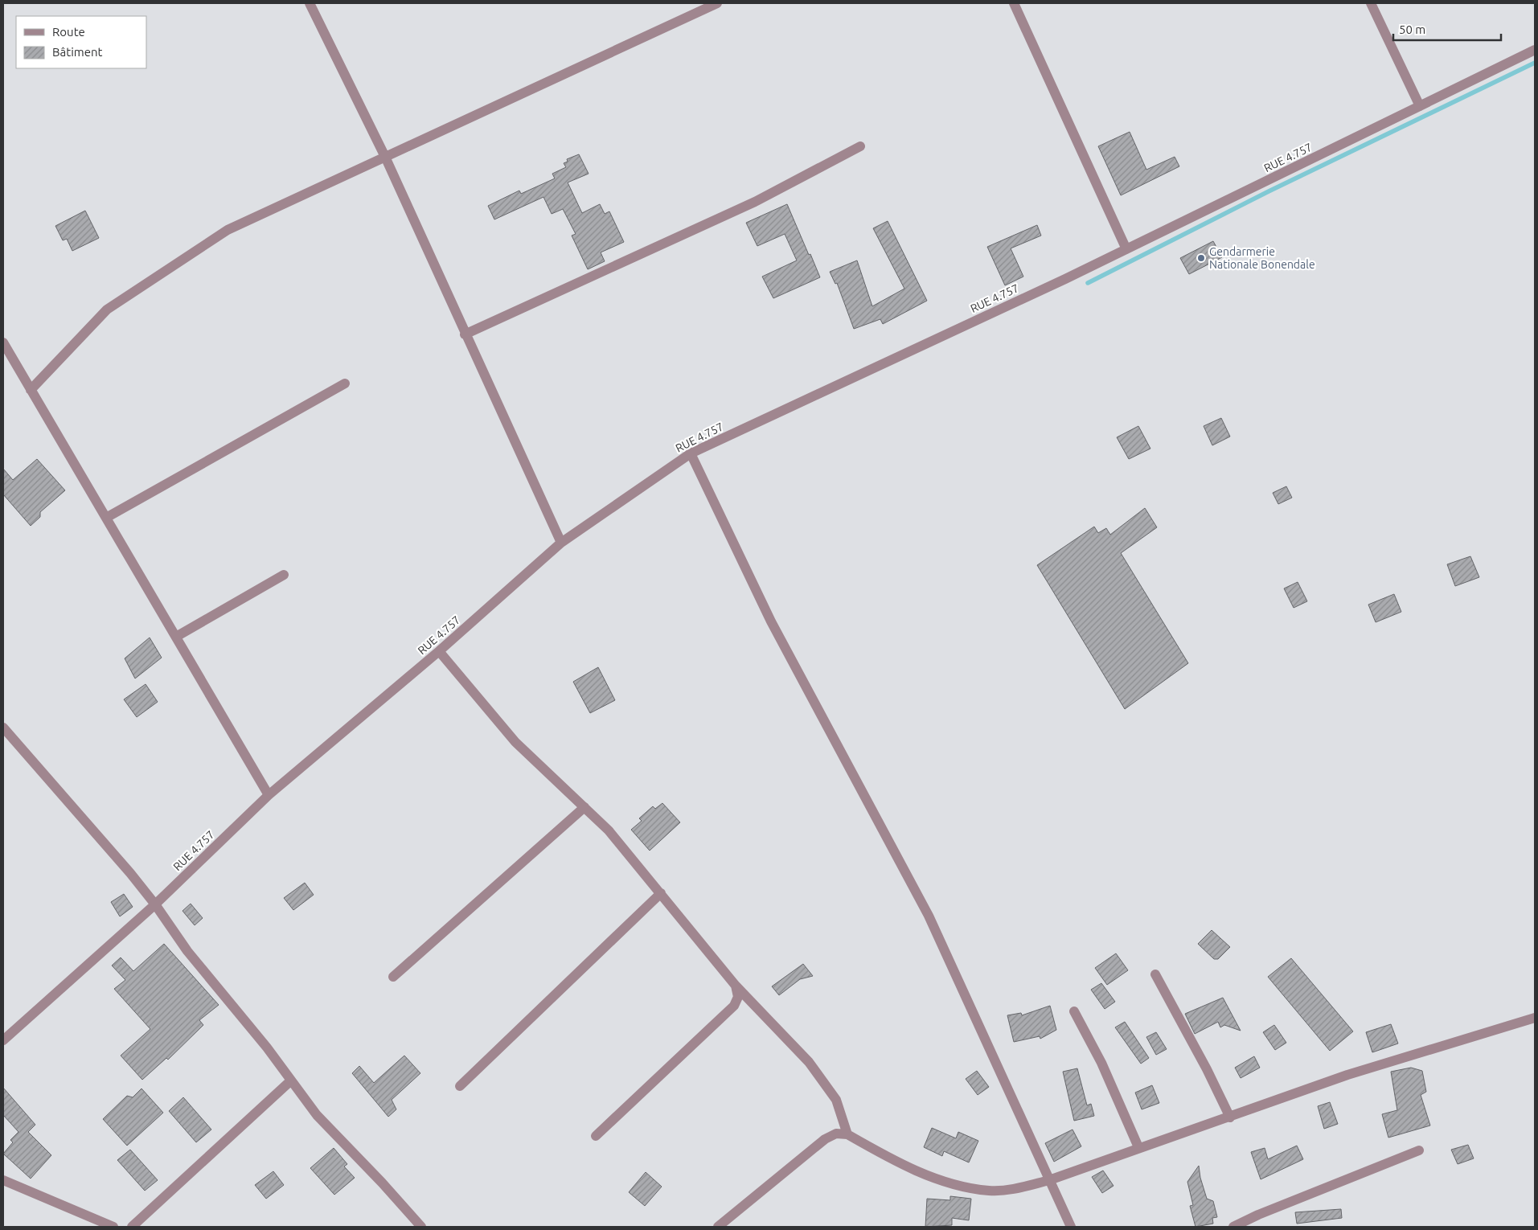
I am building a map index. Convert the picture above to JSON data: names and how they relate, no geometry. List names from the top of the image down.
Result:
{
  "streets": {
    "street": ["RUE 4.757"]
  },
  "places": ["Gendarmerie Nationale Bonendale"],
  "legend": ["Route", "Bâtiment"],
  "scale_bar": "50 m"
}
